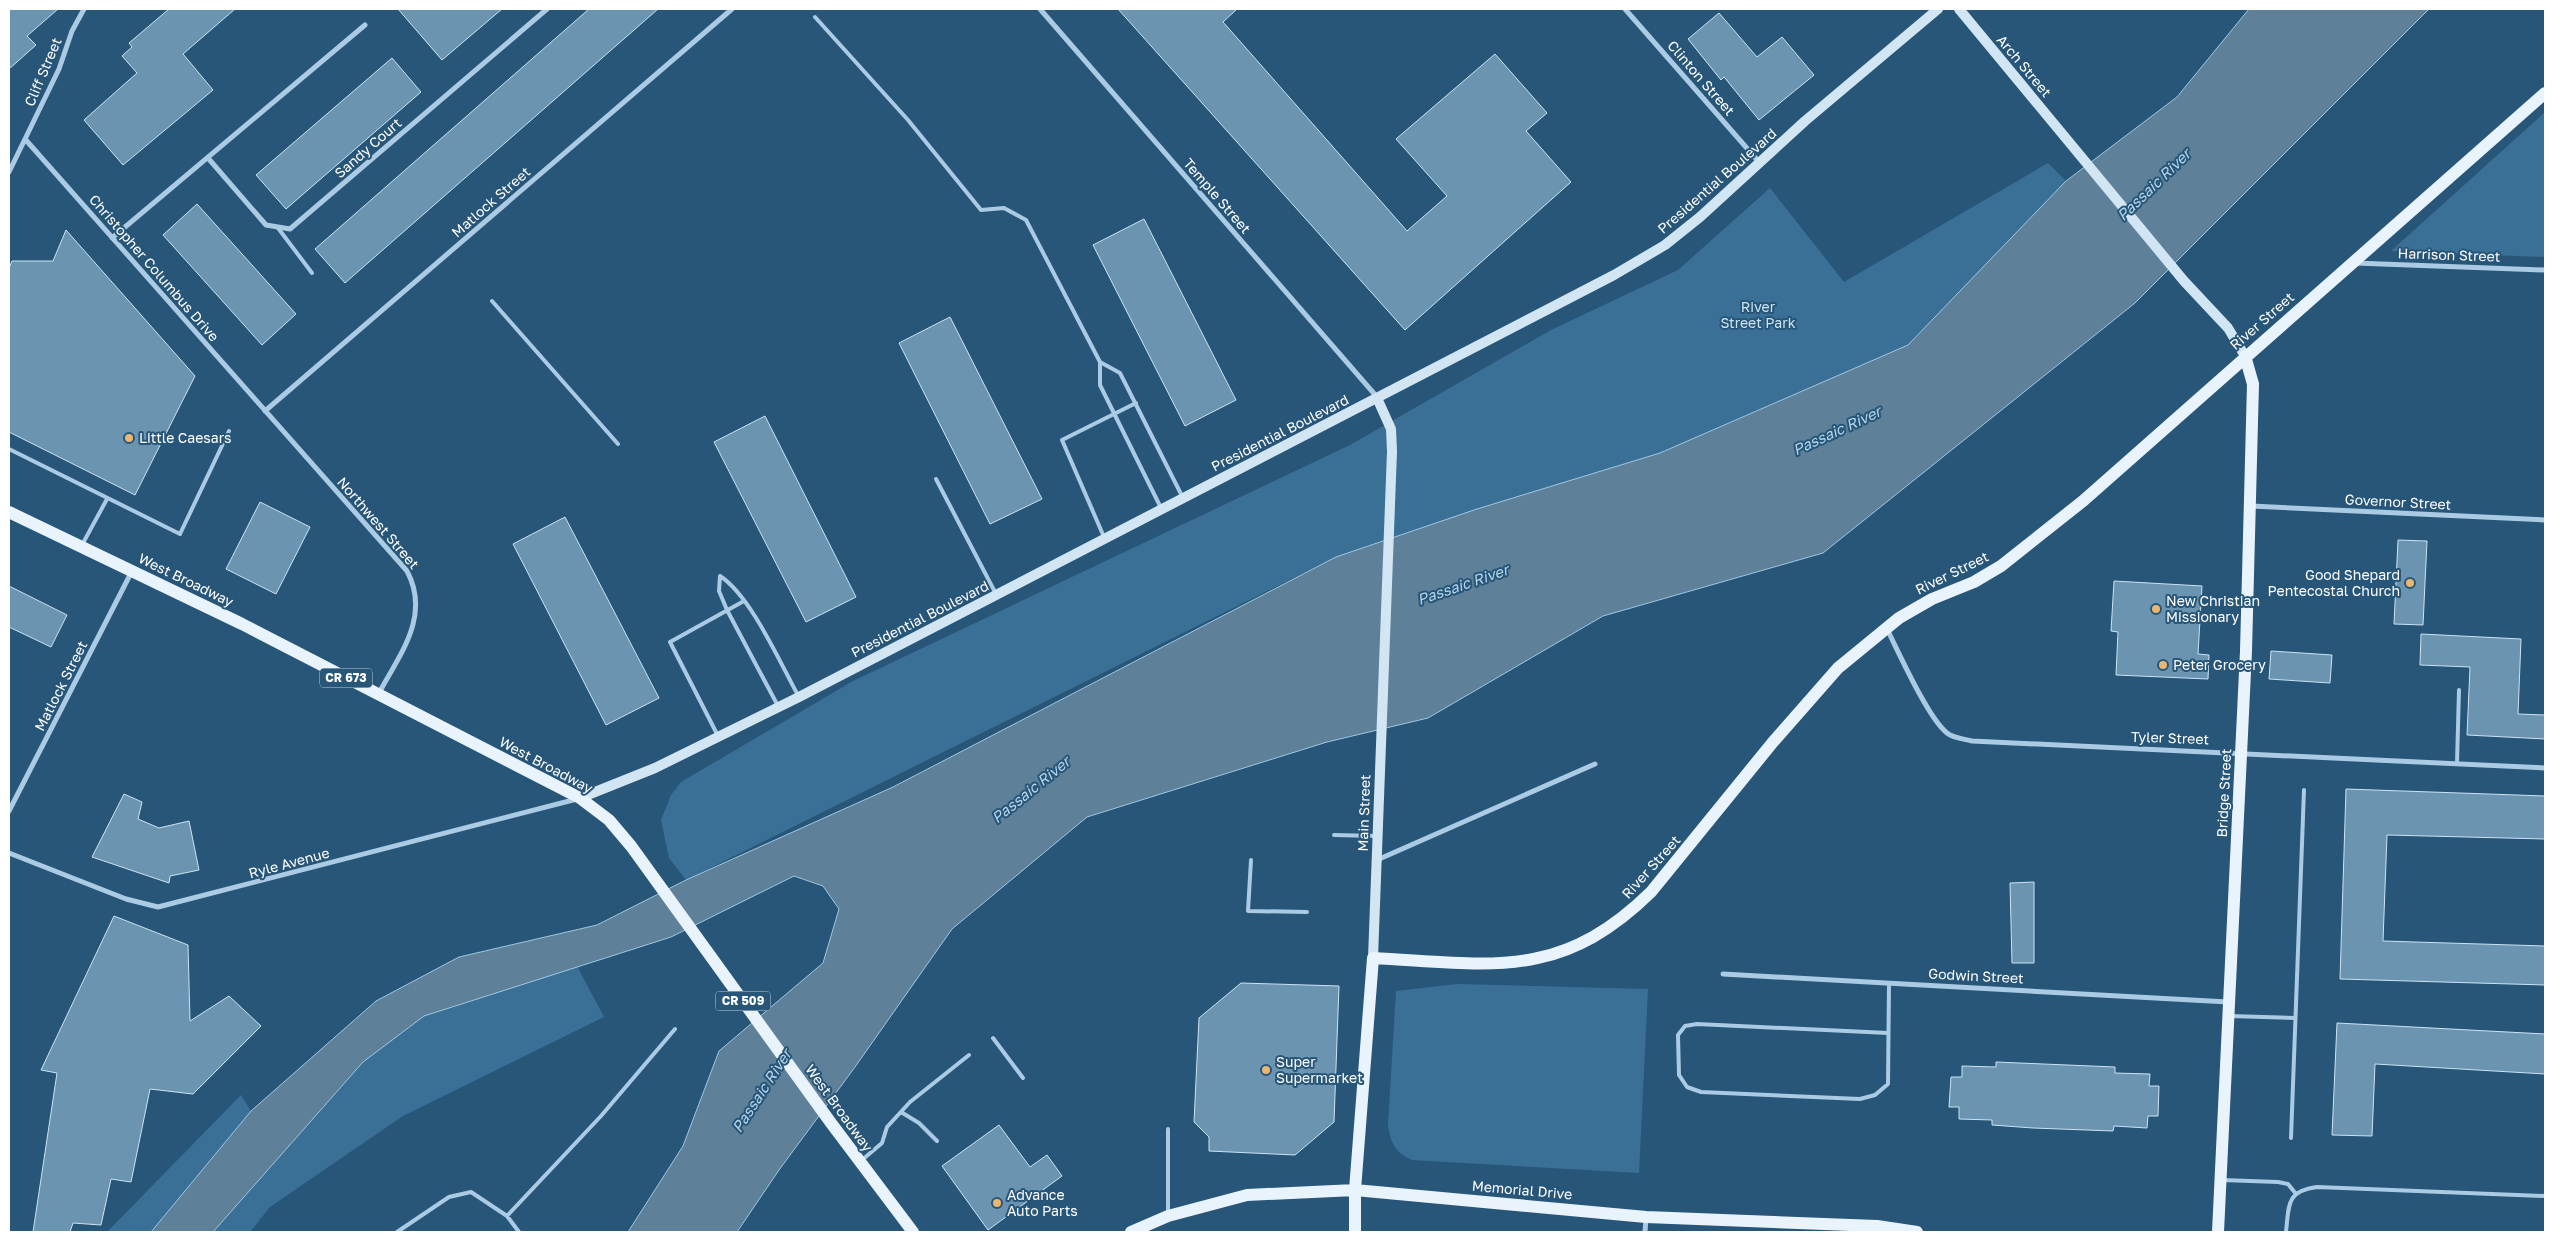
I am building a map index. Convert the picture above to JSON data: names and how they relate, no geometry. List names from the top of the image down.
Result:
{
  "streets": {
    "main road": [
      "River Street",
      "West Broadway",
      "CR 673",
      "Bridge Street",
      "Main Street",
      "CR 509",
      "Memorial Drive"
    ],
    "street": [
      "Arch Street",
      "Cliff Street",
      "Clinton Street",
      "Sandy Court",
      "Presidential Boulevard",
      "Temple Street",
      "Matlock Street",
      "Harrison Street",
      "Christopher Columbus Drive",
      "Governor Street",
      "Northwest Street",
      "Tyler Street",
      "Ryle Avenue",
      "Godwin Street"
    ]
  },
  "crossings": [
    ["Arch Street", "River Street"],
    ["Arch Street", "Bridge Street"],
    ["Cliff Street", "Christopher Columbus Drive"],
    ["Clinton Street", "Presidential Boulevard"],
    ["Presidential Boulevard", "Temple Street"],
    ["Presidential Boulevard", "West Broadway"],
    ["Presidential Boulevard", "Main Street"],
    ["Presidential Boulevard", "Ryle Avenue"],
    ["Temple Street", "Main Street"],
    ["Matlock Street", "Christopher Columbus Drive"],
    ["Matlock Street", "Northwest Street"],
    ["Matlock Street", "West Broadway"],
    ["Harrison Street", "River Street"],
    ["Christopher Columbus Drive", "Northwest Street"],
    ["River Street", "Tyler Street"],
    ["River Street", "Bridge Street"],
    ["River Street", "Main Street"],
    ["Governor Street", "Bridge Street"],
    ["Northwest Street", "West Broadway"],
    ["West Broadway", "Ryle Avenue"],
    ["Tyler Street", "Bridge Street"],
    ["Bridge Street", "Godwin Street"],
    ["Main Street", "Memorial Drive"]
  ],
  "water": ["Passaic River"],
  "parks": ["River Street Park"],
  "places": [
    "Little Caesars",
    "Good Shepard Pentecostal Church",
    "New Christian Missionary",
    "Peter Grocery",
    "Super Supermarket",
    "Advance Auto Parts"
  ]
}
